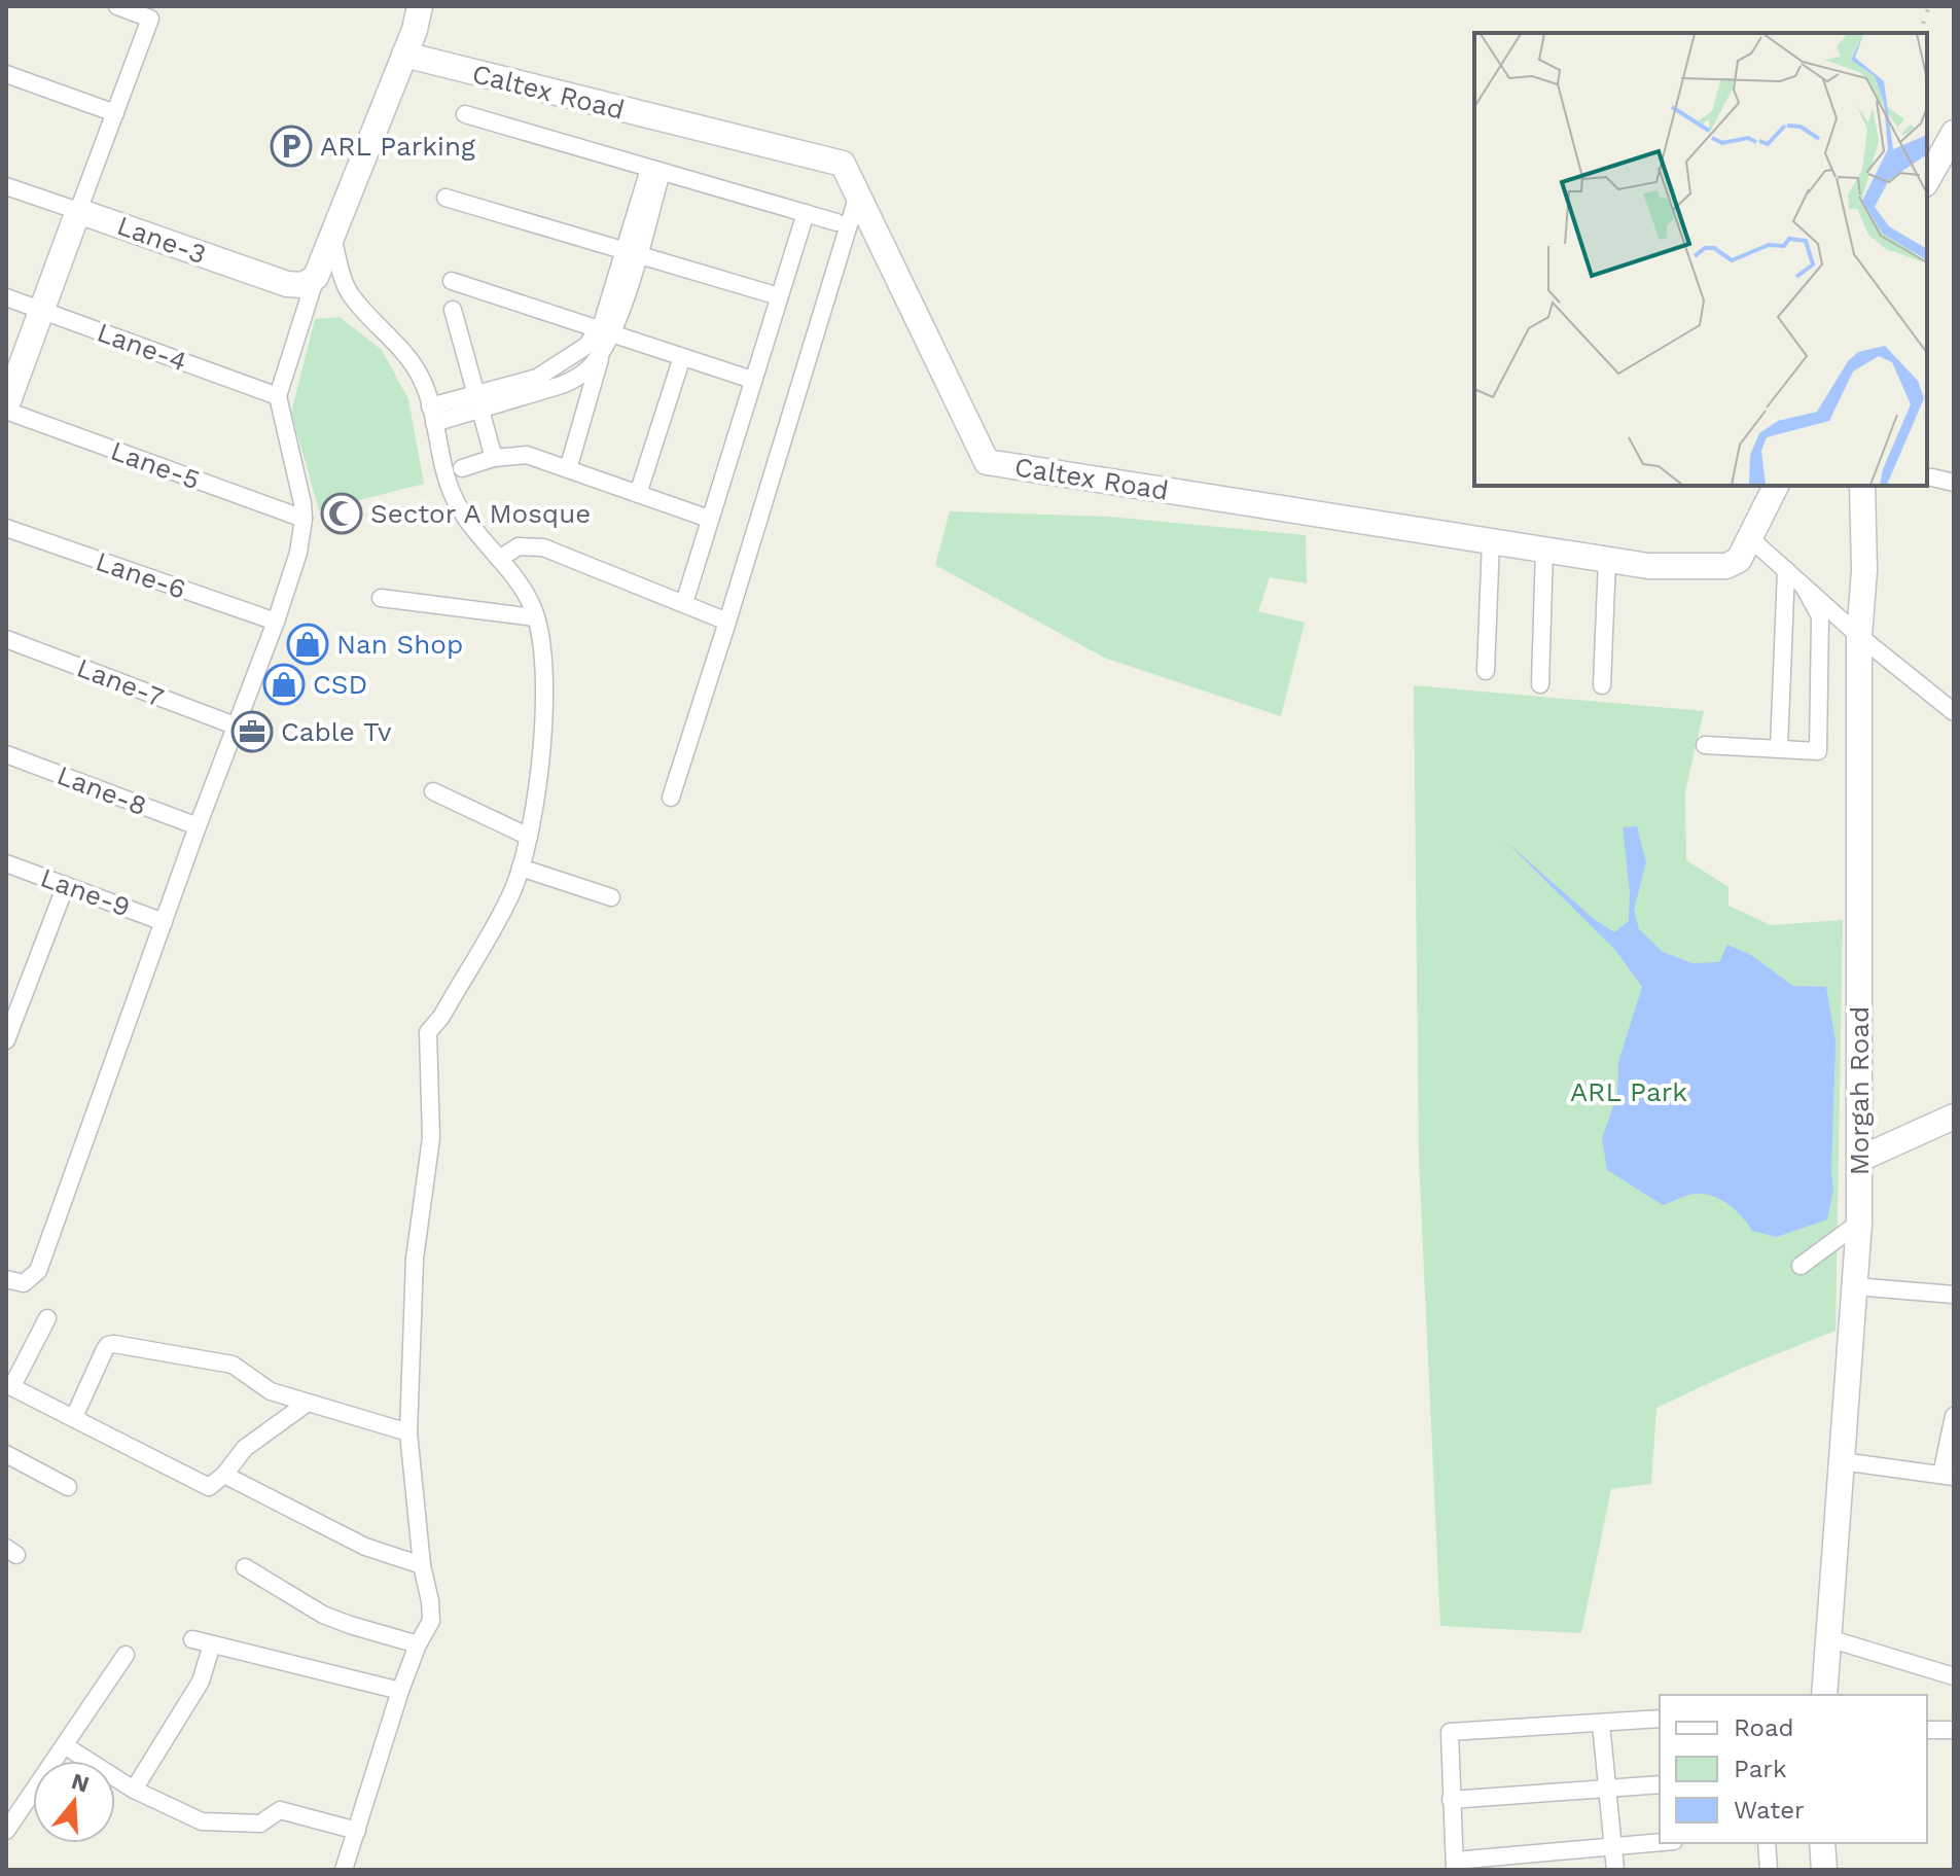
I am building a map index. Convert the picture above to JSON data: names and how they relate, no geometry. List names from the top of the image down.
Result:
{
  "streets": {
    "street": [
      "Caltex Road",
      "Lane-3",
      "Lane-4",
      "Lane-5",
      "Lane-6",
      "Lane-7",
      "Lane-8",
      "Lane-9",
      "Morgah Road"
    ]
  },
  "parks": ["ARL Park"],
  "places": {
    "parking": ["ARL Parking"],
    "mosque": ["Sector A Mosque"],
    "shop": ["Nan Shop", "CSD"],
    "office": ["Cable Tv"]
  },
  "legend": ["Road", "Park", "Water"],
  "north": "top"
}
